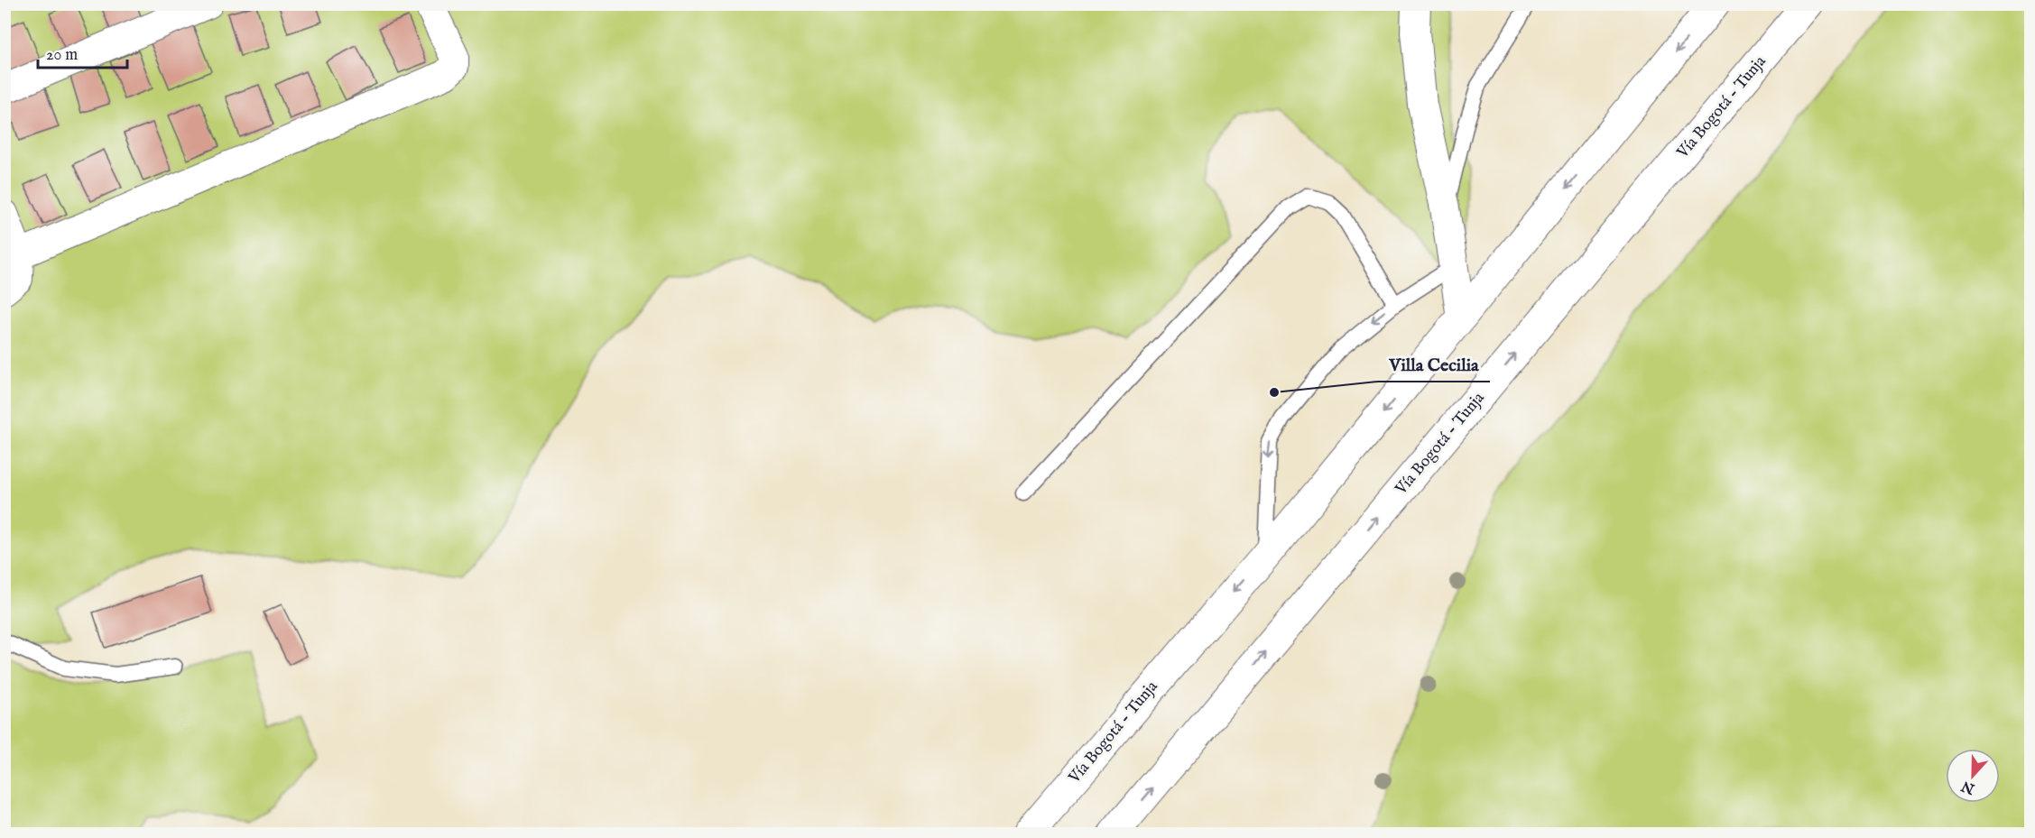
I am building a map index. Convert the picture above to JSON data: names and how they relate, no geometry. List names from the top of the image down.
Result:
{
  "streets": {
    "highway": ["Vía Bogotá - Tunja"]
  },
  "places": ["Villa Cecilia"],
  "scale_bar": "20 m",
  "north": "bottom"
}
